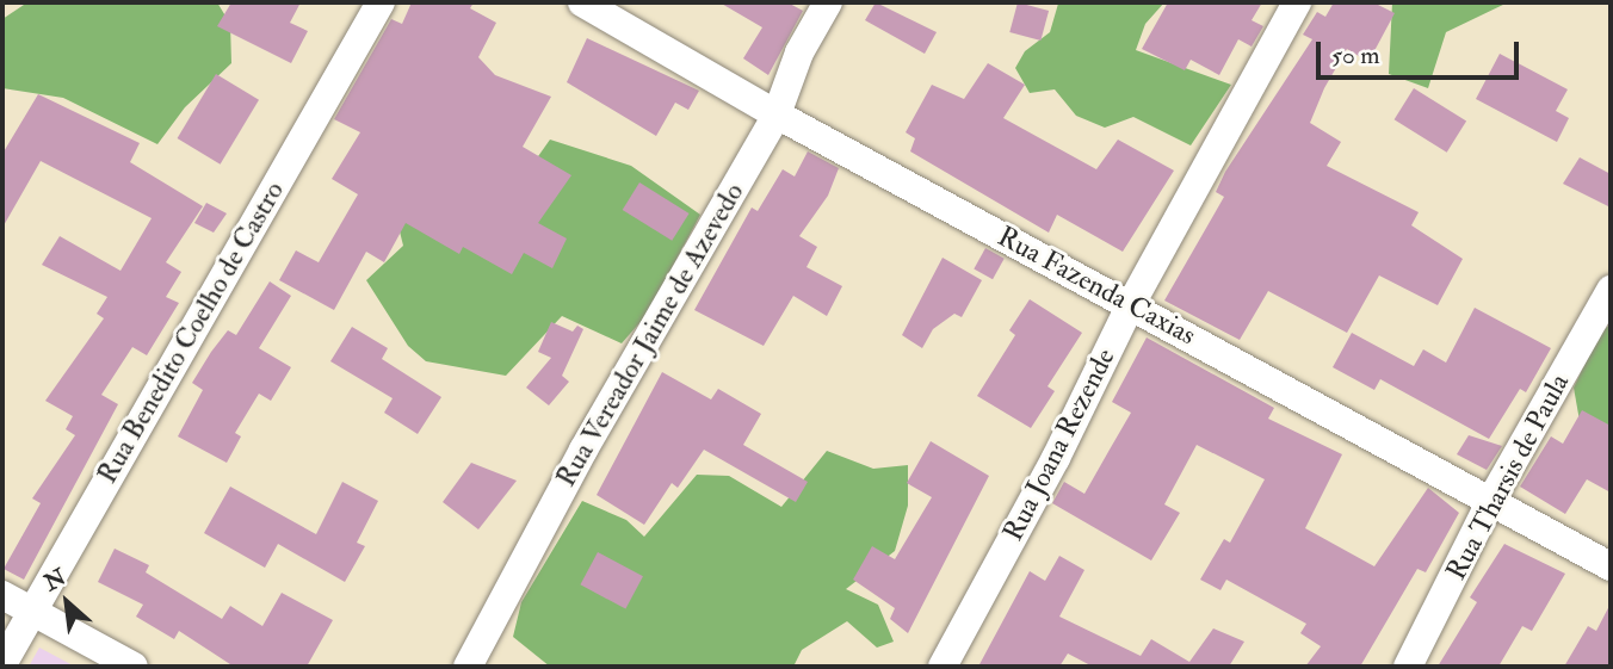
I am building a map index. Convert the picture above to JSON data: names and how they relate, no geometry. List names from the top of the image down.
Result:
{
  "streets": {
    "street": [
      "Rua Fazenda Caxias",
      "Rua Benedito Coelho de Castro",
      "Rua Vereador Jaime de Azevedo",
      "Rua Joana Rezende",
      "Rua Tharsis de Paula"
    ]
  },
  "crossings": [
    ["Rua Fazenda Caxias", "Rua Vereador Jaime de Azevedo"],
    ["Rua Fazenda Caxias", "Rua Joana Rezende"],
    ["Rua Fazenda Caxias", "Rua Tharsis de Paula"]
  ],
  "scale_bar": "50 m",
  "north": "top left"
}
